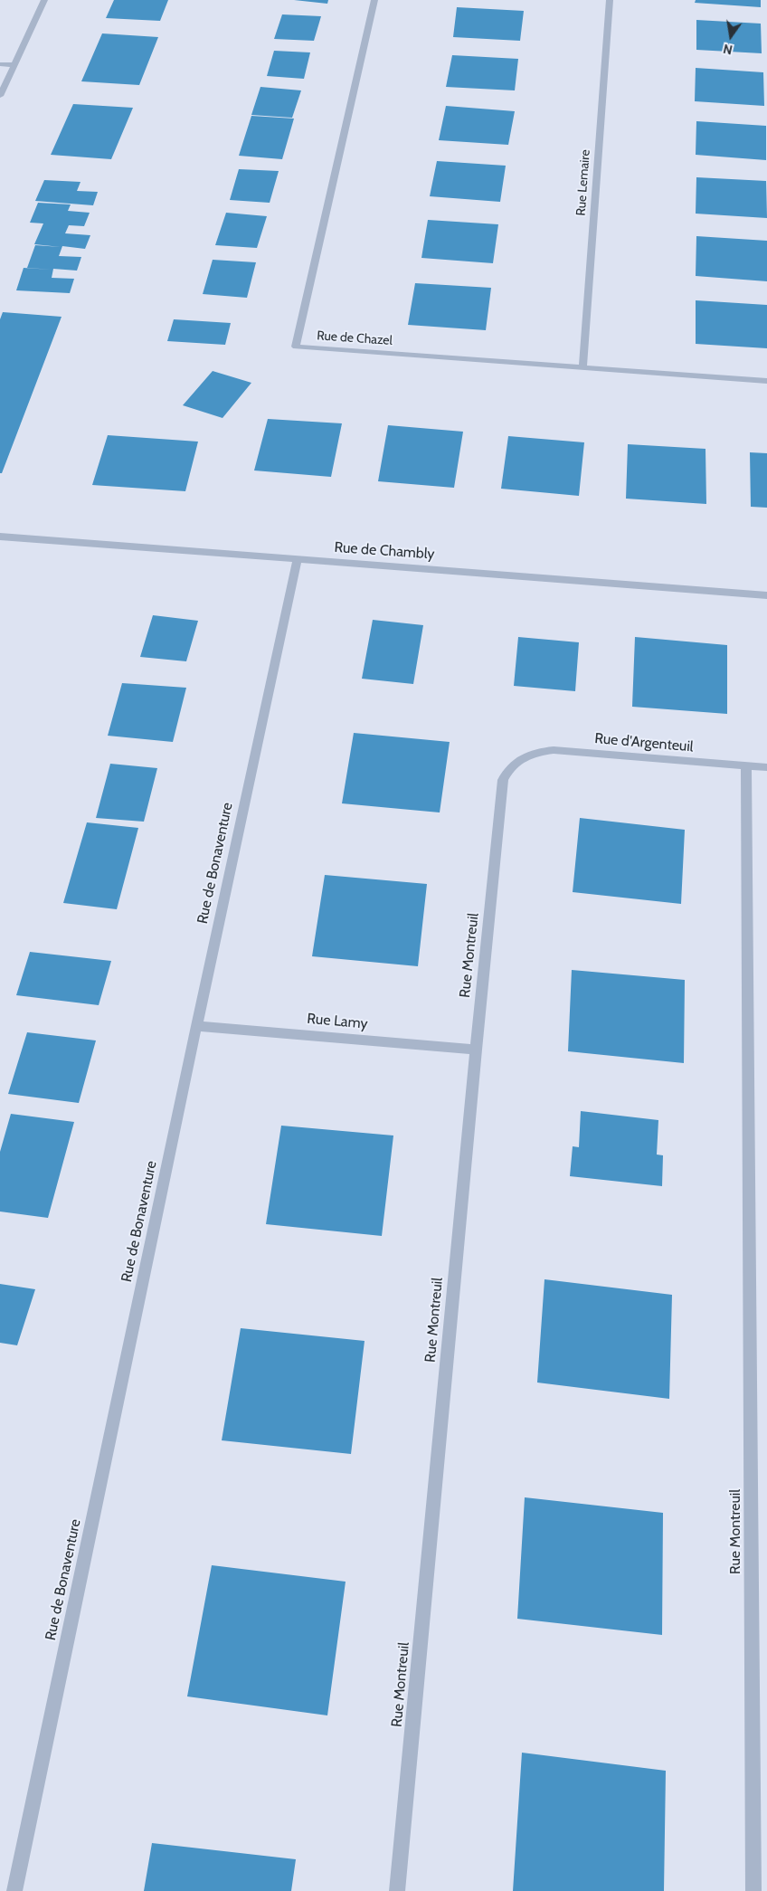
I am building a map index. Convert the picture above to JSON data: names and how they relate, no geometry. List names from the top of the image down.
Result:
{
  "streets": {
    "street": [
      "Rue Lemaire",
      "Rue de Chazel",
      "Rue de Chambly",
      "Rue d'Argenteuil",
      "Rue de Bonaventure",
      "Rue Montreuil",
      "Rue Lamy"
    ]
  },
  "crossings": [
    ["Rue Lemaire", "Rue de Chazel"],
    ["Rue de Chambly", "Rue de Bonaventure"],
    ["Rue d'Argenteuil", "Rue Montreuil"],
    ["Rue de Bonaventure", "Rue Lamy"],
    ["Rue Montreuil", "Rue Lamy"]
  ],
  "north": "bottom"
}
